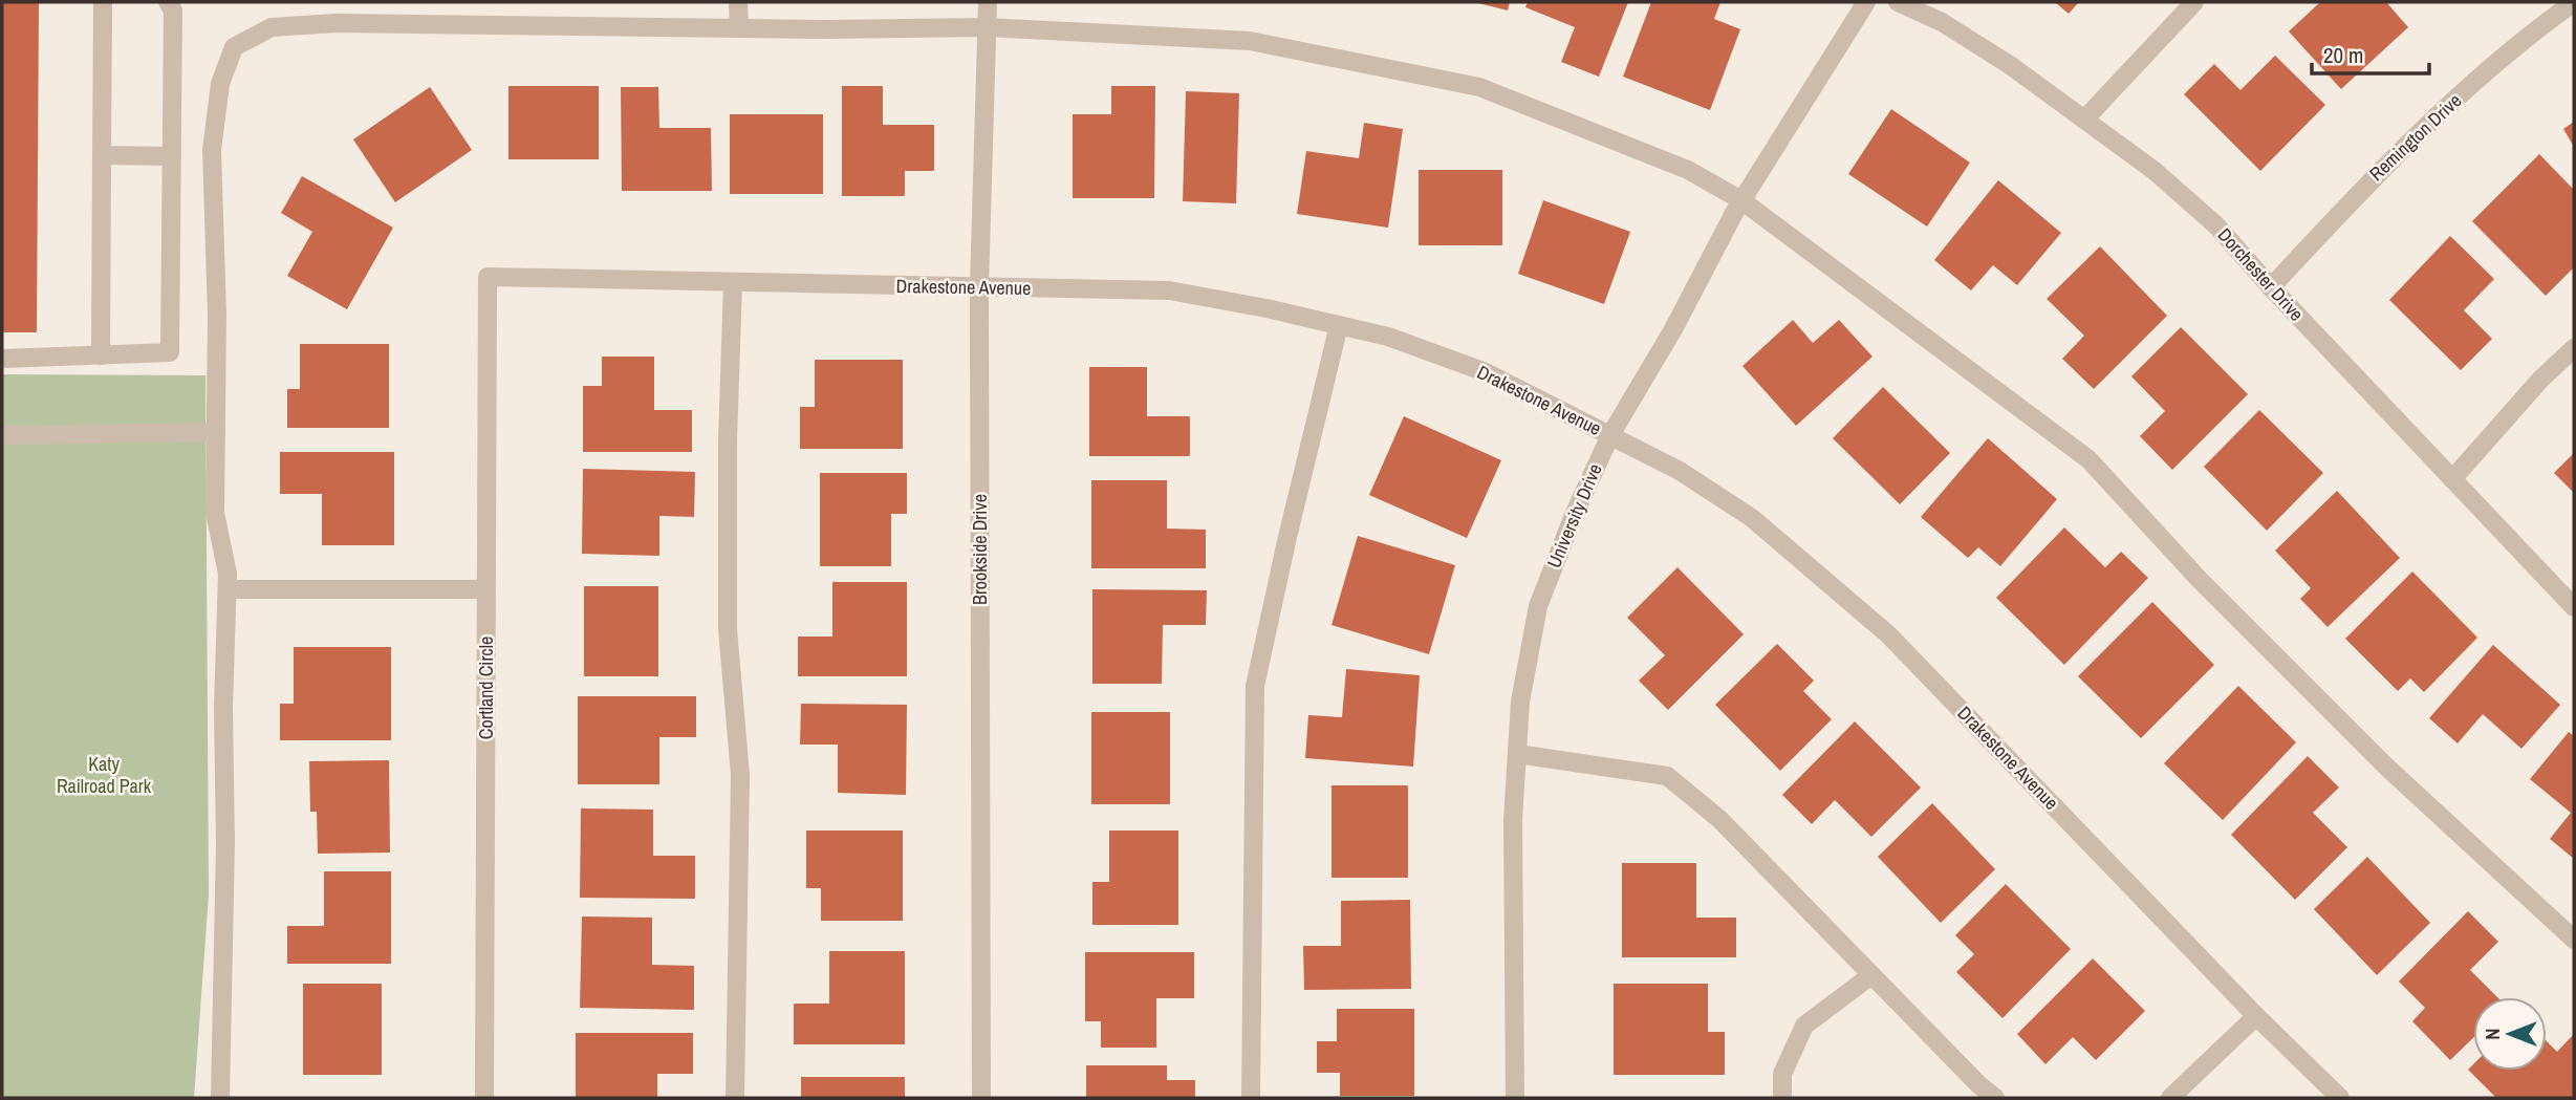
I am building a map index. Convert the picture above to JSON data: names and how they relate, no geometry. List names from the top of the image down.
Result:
{
  "streets": {
    "street": [
      "Remington Drive",
      "Dorchester Drive",
      "Drakestone Avenue",
      "University Drive",
      "Brookside Drive",
      "Cortland Circle"
    ]
  },
  "crossings": [
    ["Remington Drive", "Dorchester Drive"],
    ["Drakestone Avenue", "University Drive"],
    ["Drakestone Avenue", "Brookside Drive"],
    ["Drakestone Avenue", "Cortland Circle"]
  ],
  "parks": ["Katy Railroad Park"],
  "scale_bar": "20 m",
  "north": "left"
}
